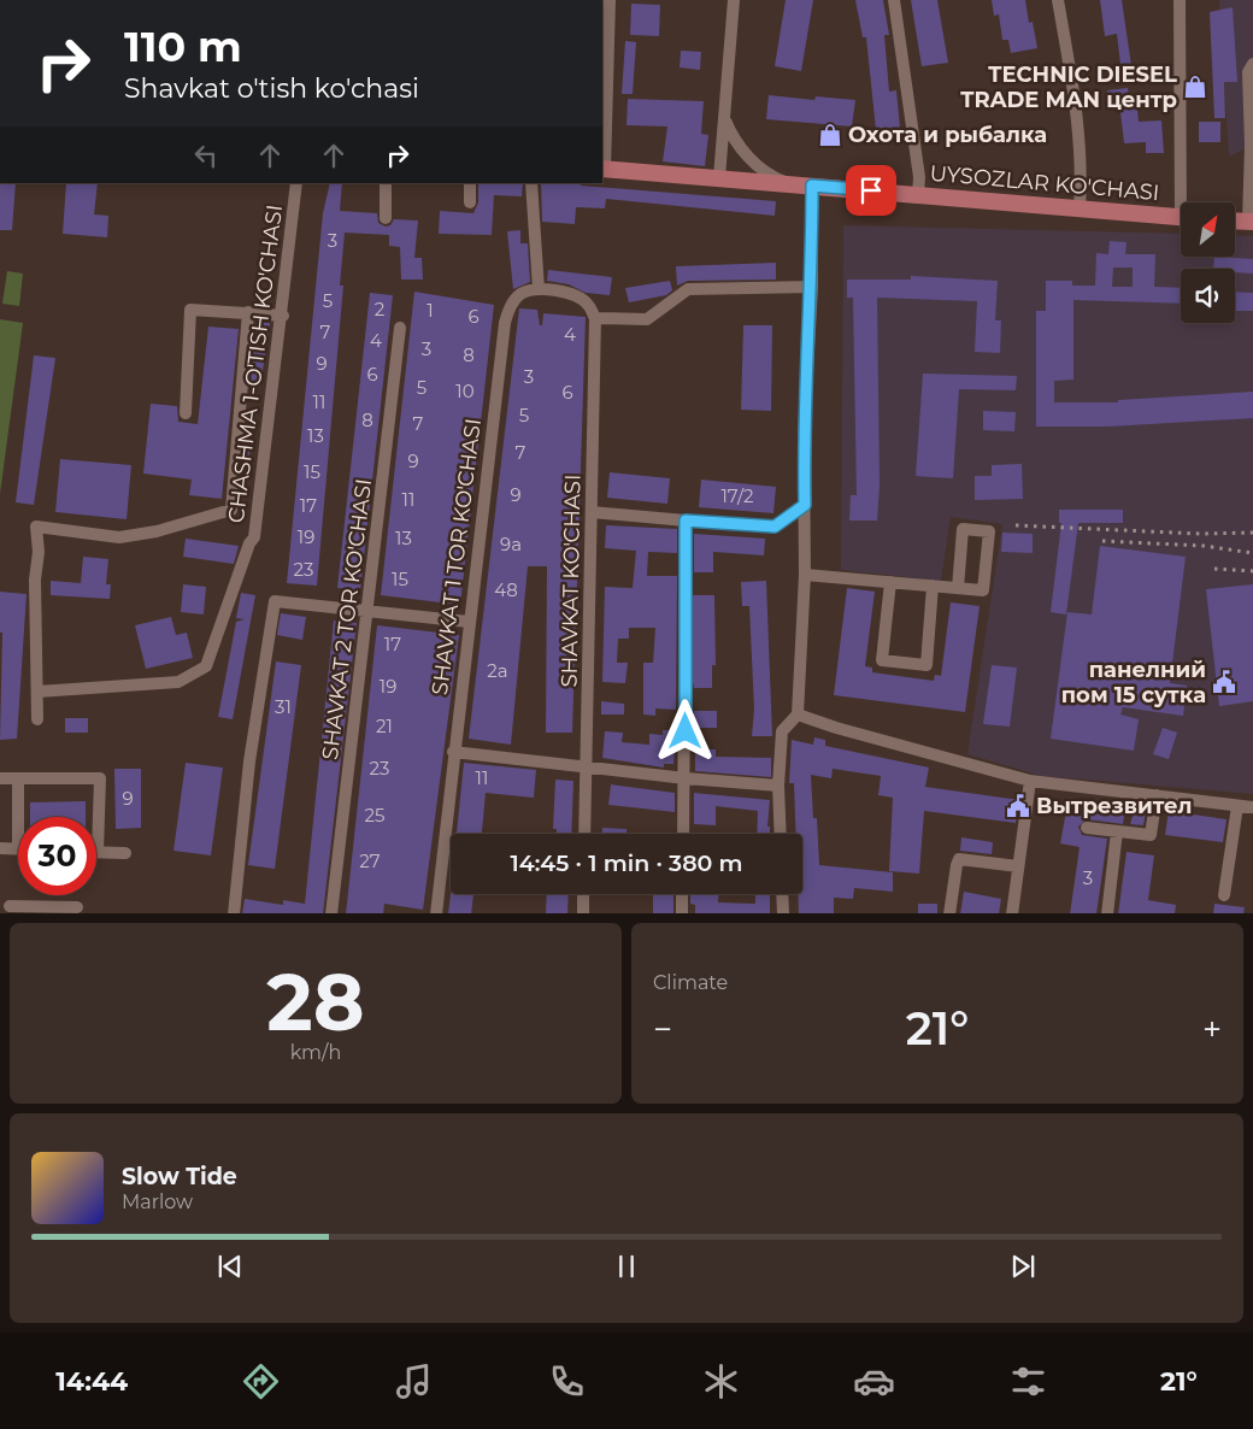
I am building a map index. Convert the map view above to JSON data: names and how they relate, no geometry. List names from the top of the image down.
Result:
{
  "streets": {
    "main road": ["UYSOZLAR KO'CHASI"],
    "street": [
      "CHASHMA 1-O'TISH KO'CHASI",
      "SHAVKAT 1 TOR KO'CHASI",
      "SHAVKAT KO'CHASI",
      "SHAVKAT 2 TOR KO'CHASI"
    ]
  },
  "places": {
    "shop": ["TECHNIC DIESEL TRADE MAN центр", "Охота и рыбалка"],
    "public building": ["панелний пом 15 сутка", "Вытрезвител"]
  },
  "house_numbers": [
    "3",
    "5",
    "2",
    "1",
    "6",
    "7",
    "4",
    "4",
    "3",
    "8",
    "9",
    "6",
    "3",
    "5",
    "10",
    "6",
    "11",
    "5",
    "8",
    "7",
    "13",
    "7",
    "9",
    "15",
    "9",
    "17/2",
    "11",
    "17",
    "19",
    "13",
    "9a",
    "23",
    "15",
    "48",
    "17",
    "2a",
    "19",
    "31",
    "21",
    "23",
    "11",
    "9",
    "25",
    "27",
    "3"
  ],
  "north": "top right",
  "page": {
    "turn": ["110 m", "Shavkat o'tish ko'chasi"],
    "limit": "30",
    "trip": "14:45 · 1 min · 380 m",
    "tile": [
      ["28", "km/h"],
      "Climate"
    ],
    "heat": ["−", "21°", "+"],
    "song": ["Slow Tide", "Marlow"],
    "tabs": ["14:44", "21°"]
  }
}
